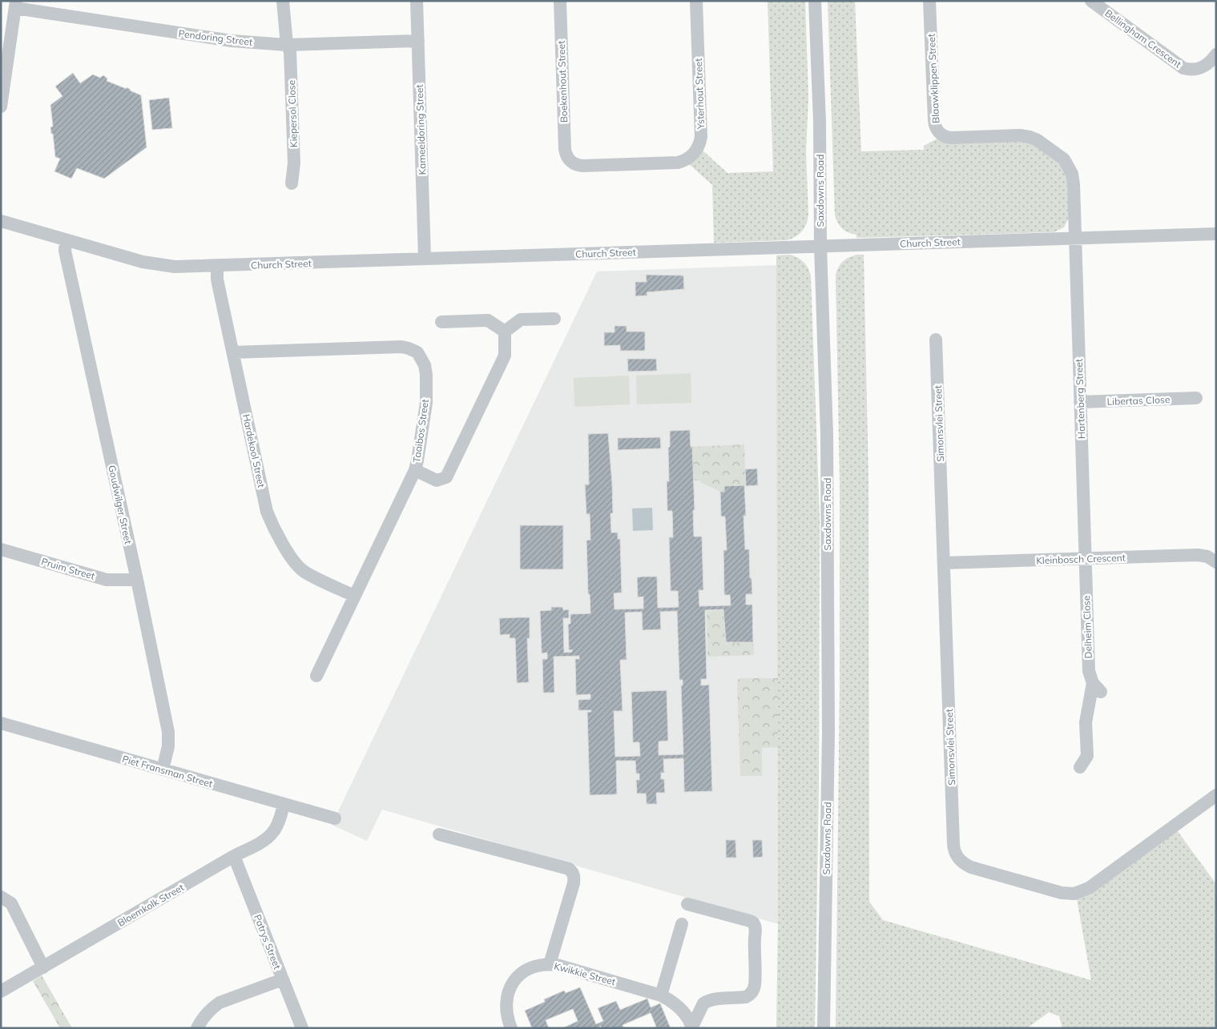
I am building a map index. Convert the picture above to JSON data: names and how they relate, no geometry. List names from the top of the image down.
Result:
{
  "streets": {
    "street": [
      "Pendoring Street",
      "Bellingham Crescent",
      "Blaawklippen Street",
      "Boekenhout Street",
      "Ysterhout Street",
      "Kiepersol Close",
      "Kameeldoring Street",
      "Saxdowns Road",
      "Church Street",
      "Hartenberg Street",
      "Libertas Close",
      "Simonsvlei Street",
      "Taaibos Street",
      "Hardekool Street",
      "Goudwilger Street",
      "Kleinbosch Crescent",
      "Pruim Street",
      "Delheim Close",
      "Piet Fransman Street",
      "Bloemkolk Street",
      "Patrys Street",
      "Kwikkie Street"
    ]
  },
  "crossings": [
    ["Pendoring Street", "Kiepersol Close"],
    ["Pendoring Street", "Kameeldoring Street"],
    ["Blaawklippen Street", "Church Street"],
    ["Blaawklippen Street", "Hartenberg Street"],
    ["Boekenhout Street", "Ysterhout Street"],
    ["Kameeldoring Street", "Church Street"],
    ["Saxdowns Road", "Church Street"],
    ["Church Street", "Hartenberg Street"],
    ["Church Street", "Hardekool Street"],
    ["Church Street", "Goudwilger Street"],
    ["Hartenberg Street", "Libertas Close"],
    ["Hartenberg Street", "Kleinbosch Crescent"],
    ["Hartenberg Street", "Delheim Close"],
    ["Simonsvlei Street", "Kleinbosch Crescent"],
    ["Taaibos Street", "Hardekool Street"],
    ["Goudwilger Street", "Pruim Street"],
    ["Goudwilger Street", "Piet Fransman Street"],
    ["Kleinbosch Crescent", "Delheim Close"],
    ["Piet Fransman Street", "Bloemkolk Street"],
    ["Bloemkolk Street", "Patrys Street"]
  ]
}
